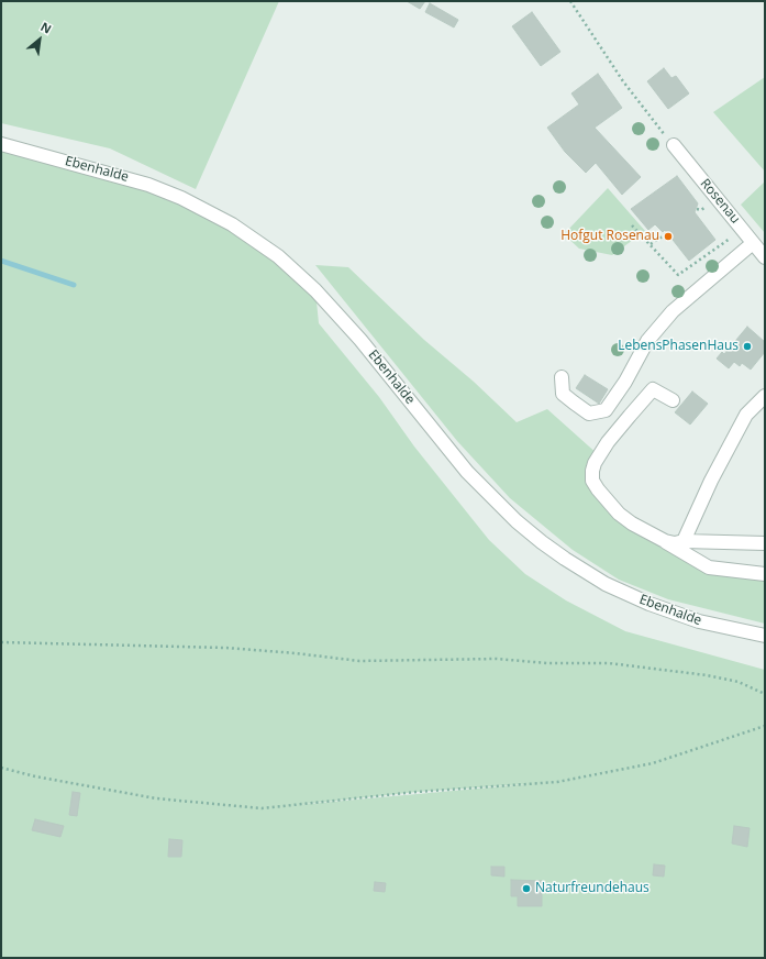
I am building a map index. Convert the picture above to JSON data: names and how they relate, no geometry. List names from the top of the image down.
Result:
{
  "streets": {
    "street": ["Ebenhalde", "Rosenau"]
  },
  "places": ["Hofgut Rosenau", "LebensPhasenHaus", "Naturfreundehaus"],
  "north": "top right"
}
